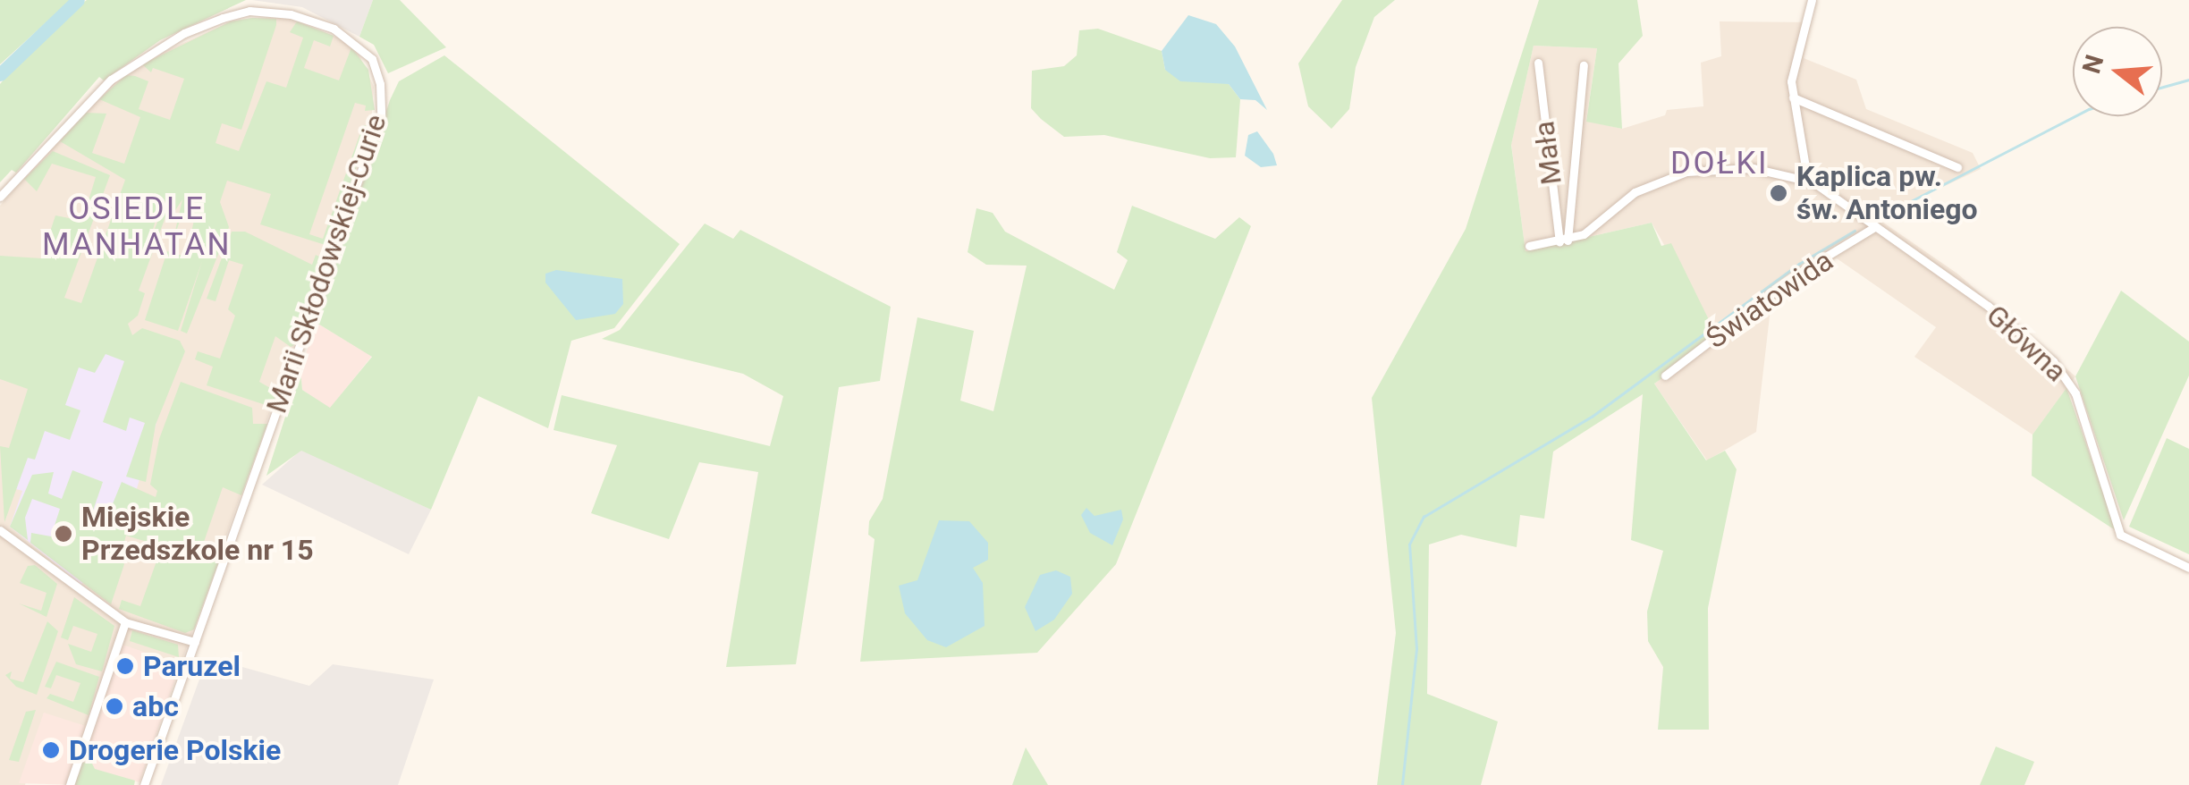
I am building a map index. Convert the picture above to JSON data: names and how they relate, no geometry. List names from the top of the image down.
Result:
{
  "streets": {
    "street": [
      "Mała",
      "Marii Skłodowskiej-Curie",
      "Światowida",
      "Główna"
    ]
  },
  "crossings": [
    ["Mała", "Główna"],
    ["Światowida", "Główna"]
  ],
  "districts": ["DOŁKI", "OSIEDLE MANHATAN"],
  "places": [
    "Kaplica pw. św. Antoniego",
    "Miejskie Przedszkole nr 15",
    "Paruzel",
    "abc",
    "Drogerie Polskie"
  ],
  "north": "left"
}
